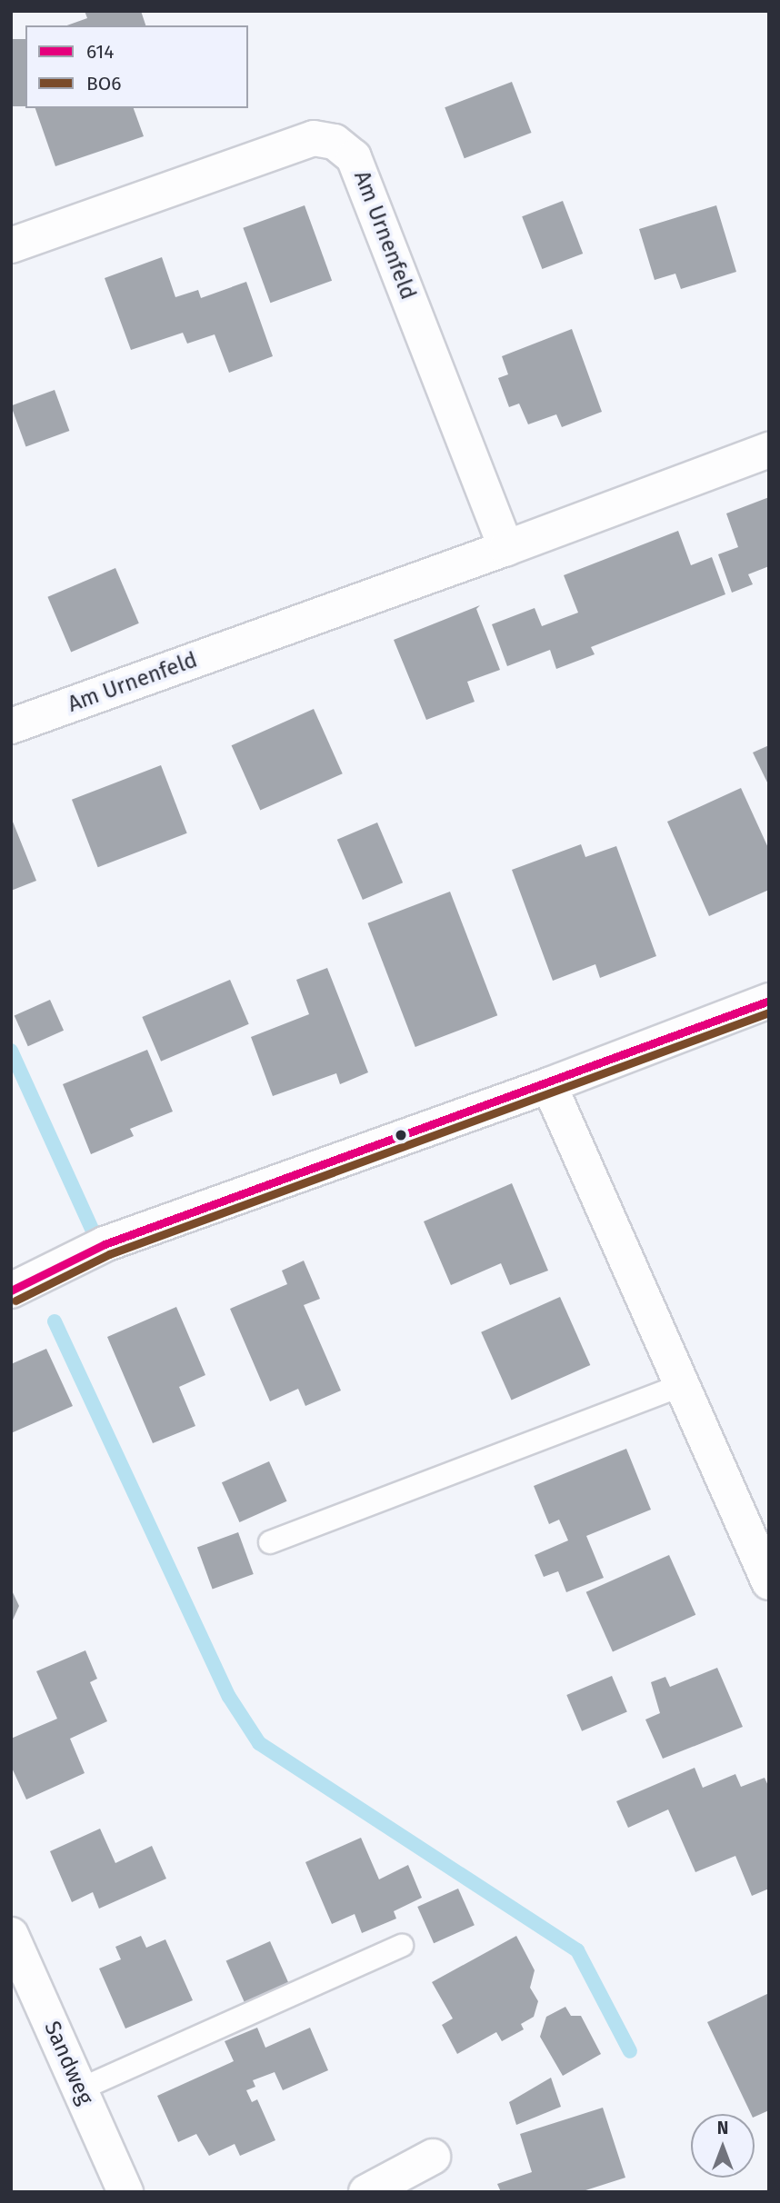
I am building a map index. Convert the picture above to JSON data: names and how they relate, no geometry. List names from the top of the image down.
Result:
{
  "streets": {
    "street": ["Am Urnenfeld", "Sandweg"]
  },
  "lines": ["transit line 614", "transit line BO6"],
  "legend": ["614", "BO6"],
  "north": "top"
}
